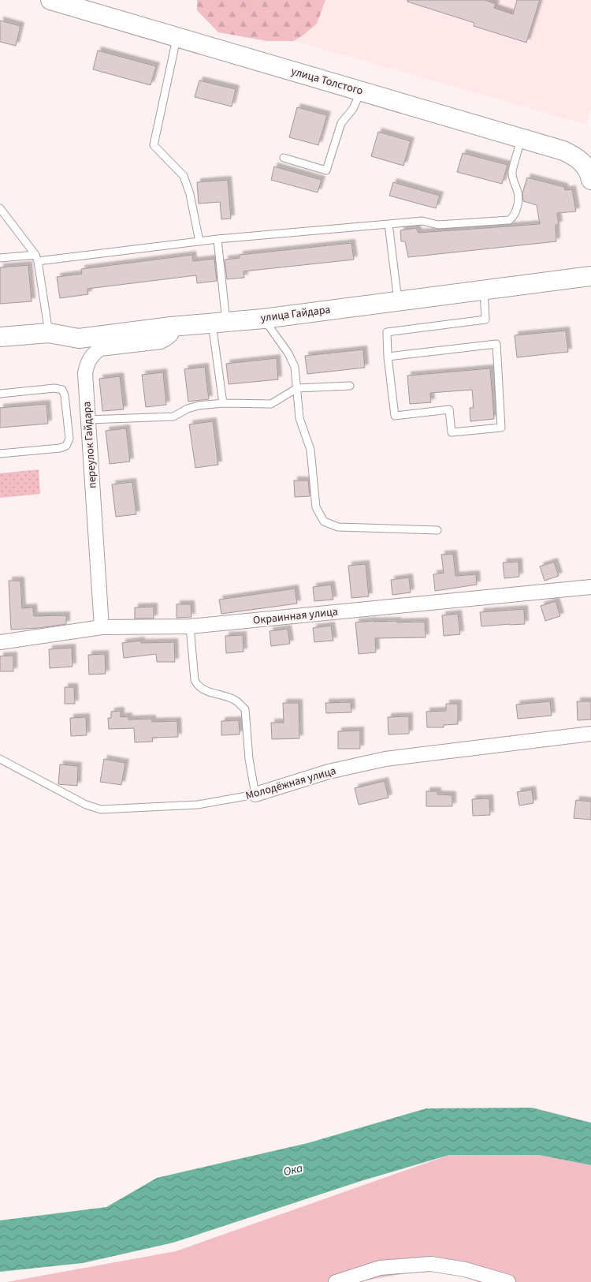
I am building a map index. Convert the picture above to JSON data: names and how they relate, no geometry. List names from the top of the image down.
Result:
{
  "streets": {
    "street": [
      "улица Толстого",
      "улица Гайдара",
      "переулок Гайдара",
      "Окраинная улица",
      "Молодёжная улица"
    ]
  },
  "crossings": [
    ["улица Гайдара", "переулок Гайдара"],
    ["переулок Гайдара", "Окраинная улица"]
  ],
  "water": ["Ока"]
}
